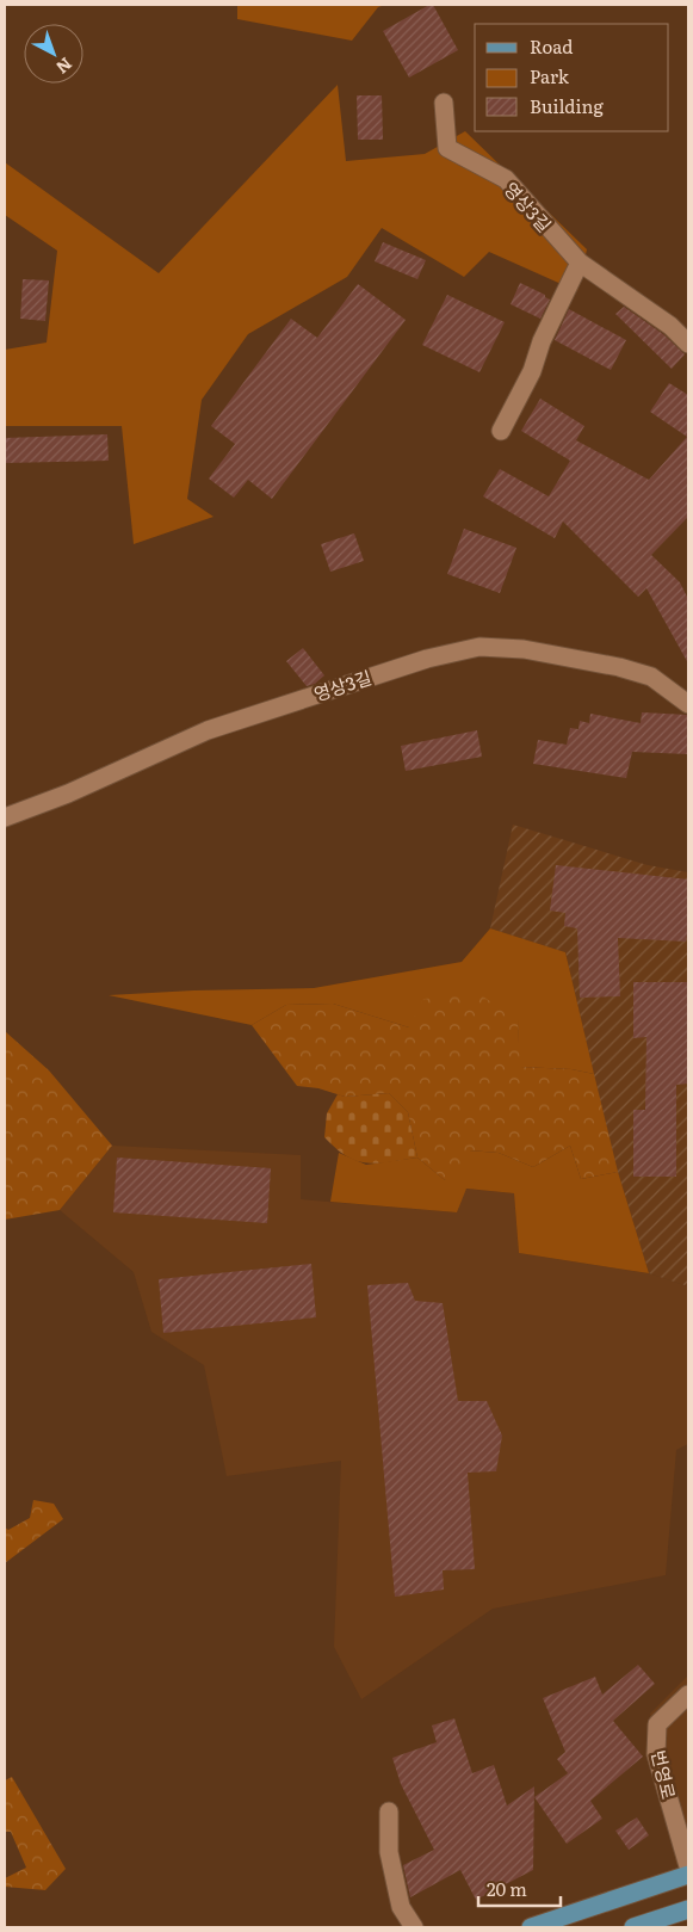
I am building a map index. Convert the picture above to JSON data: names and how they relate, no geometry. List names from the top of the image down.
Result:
{
  "streets": {
    "street": ["영상3길", "번영로"]
  },
  "legend": ["Road", "Park", "Building"],
  "scale_bar": "20 m",
  "north": "bottom right"
}
